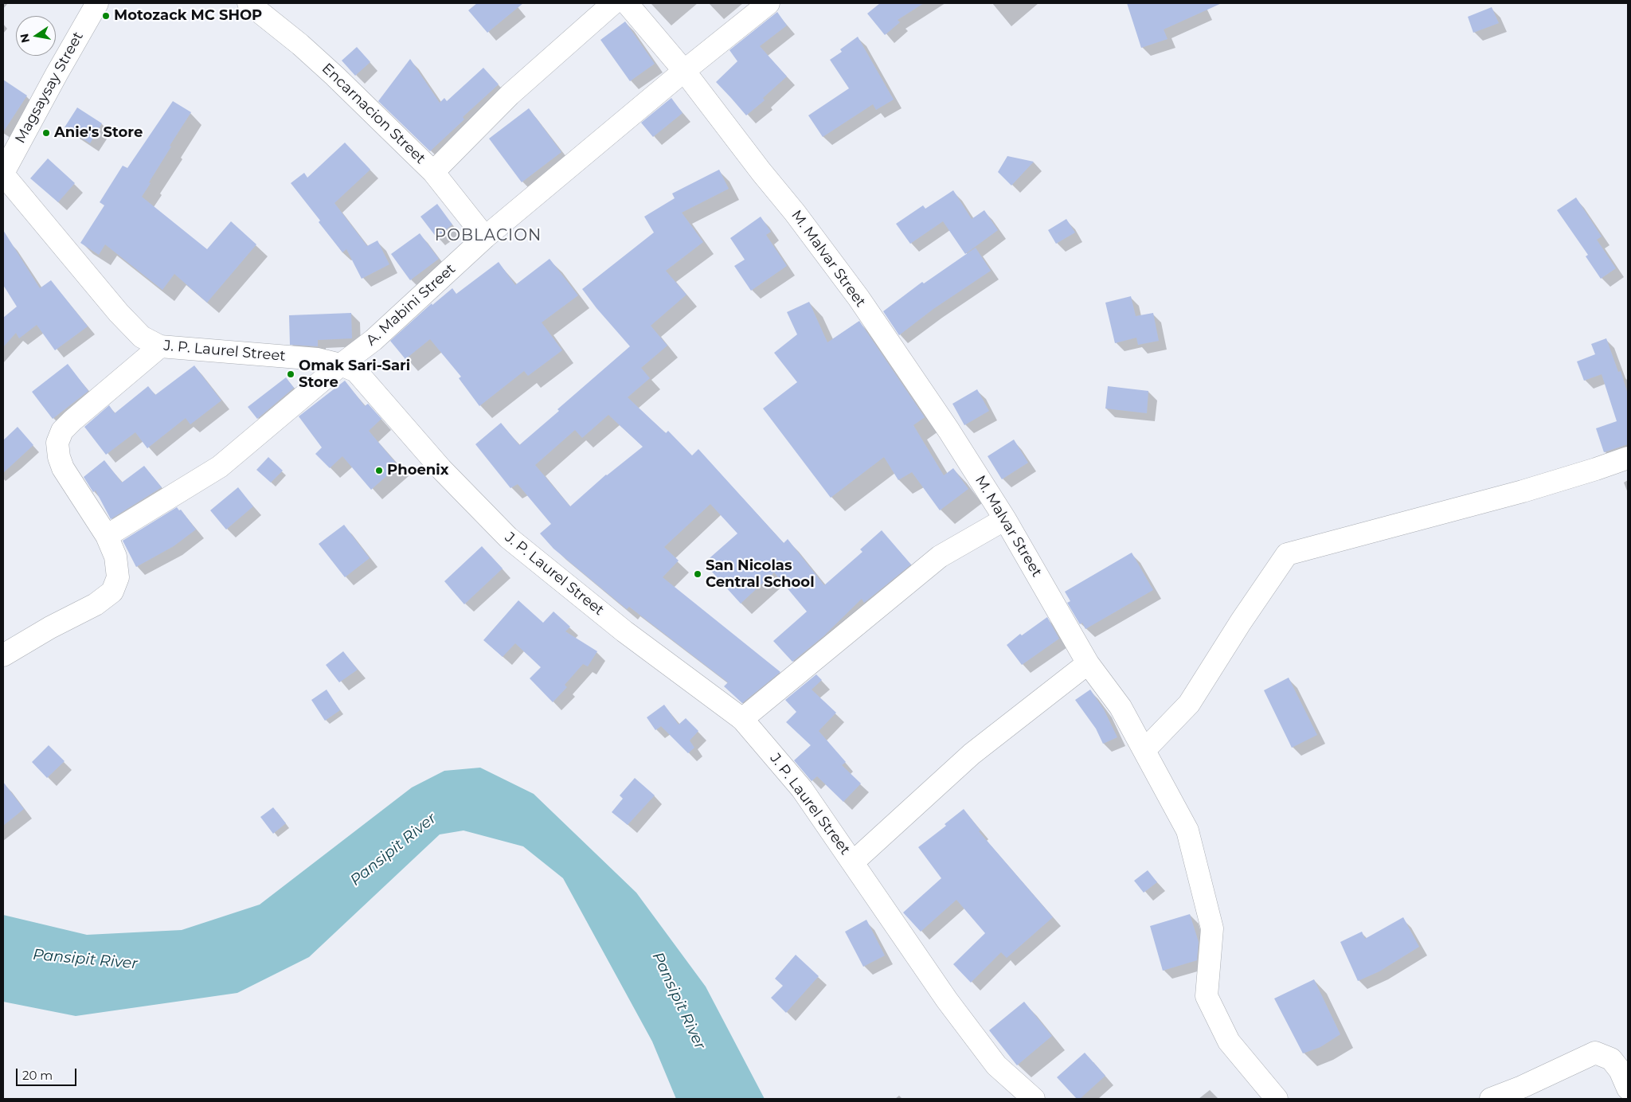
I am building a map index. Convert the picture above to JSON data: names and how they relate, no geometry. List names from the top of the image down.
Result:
{
  "streets": {
    "street": [
      "Magsaysay Street",
      "Encarnacion Street",
      "M. Malvar Street",
      "A. Mabini Street",
      "J. P. Laurel Street"
    ]
  },
  "crossings": [
    ["Magsaysay Street", "J. P. Laurel Street"],
    ["Encarnacion Street", "A. Mabini Street"],
    ["M. Malvar Street", "A. Mabini Street"],
    ["A. Mabini Street", "J. P. Laurel Street"]
  ],
  "districts": ["POBLACION"],
  "water": ["Pansipit River"],
  "places": [
    "Motozack MC SHOP",
    "Anie's Store",
    "Omak Sari-Sari Store",
    "Phoenix",
    "San Nicolas Central School"
  ],
  "scale_bar": "20 m",
  "north": "left"
}
